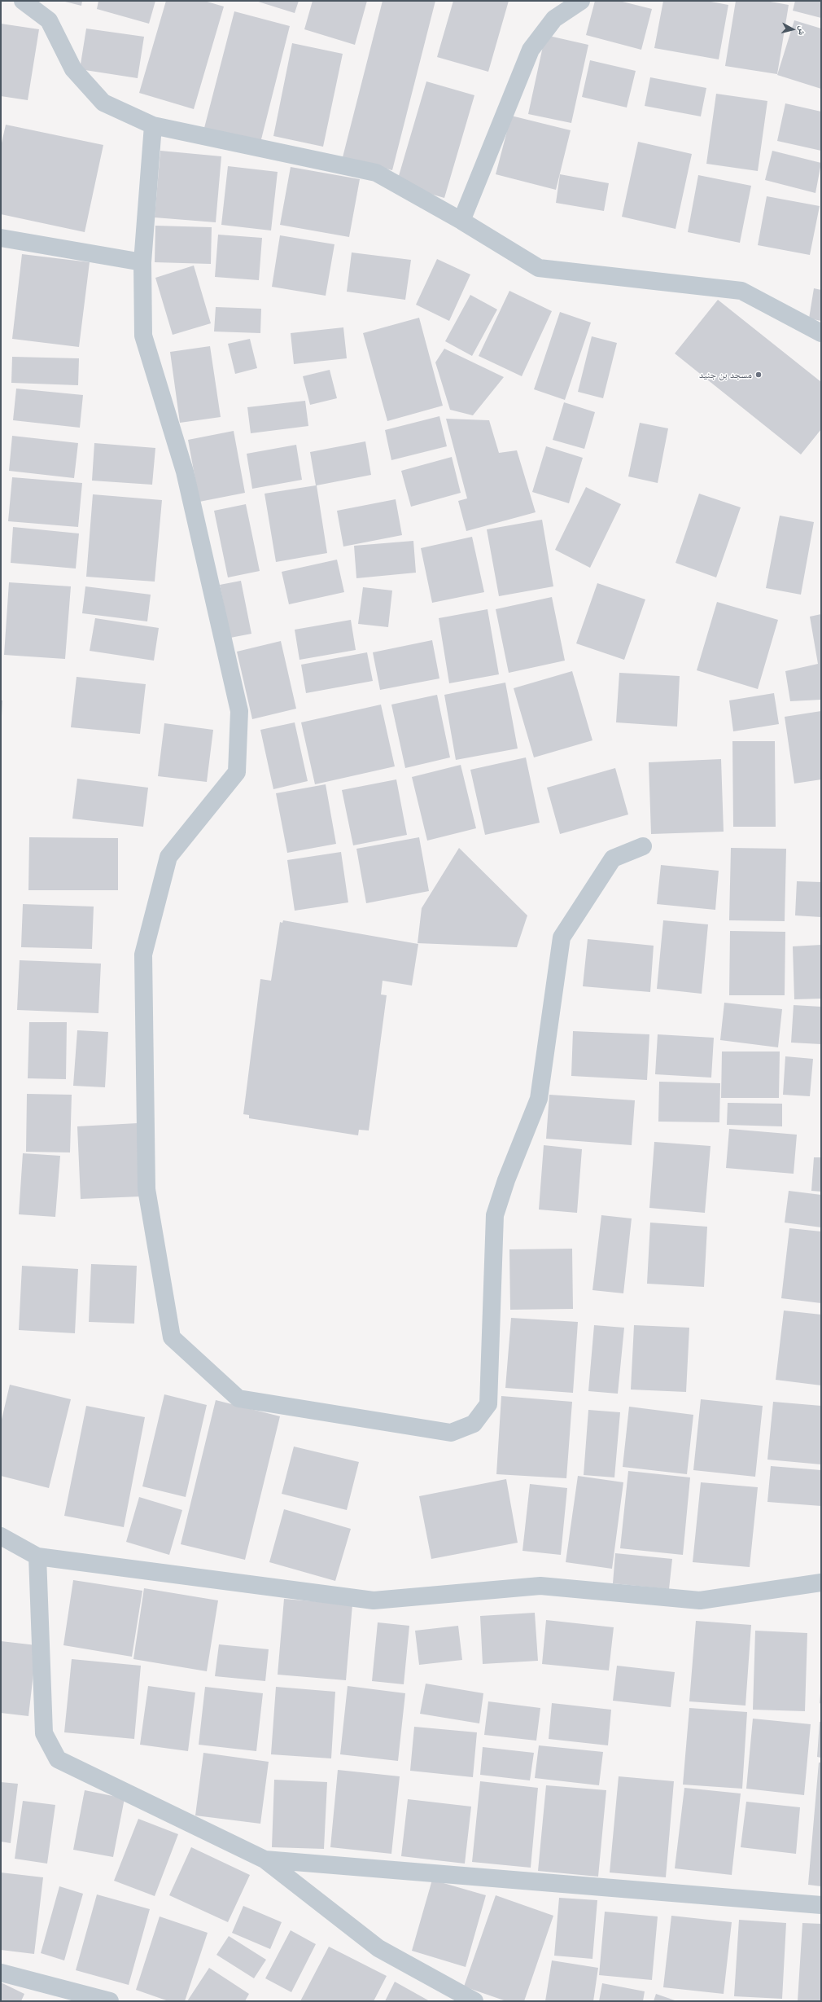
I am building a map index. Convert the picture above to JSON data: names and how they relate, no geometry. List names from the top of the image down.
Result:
{
  "places": ["مسجد بن جنيد"],
  "north": "right"
}
